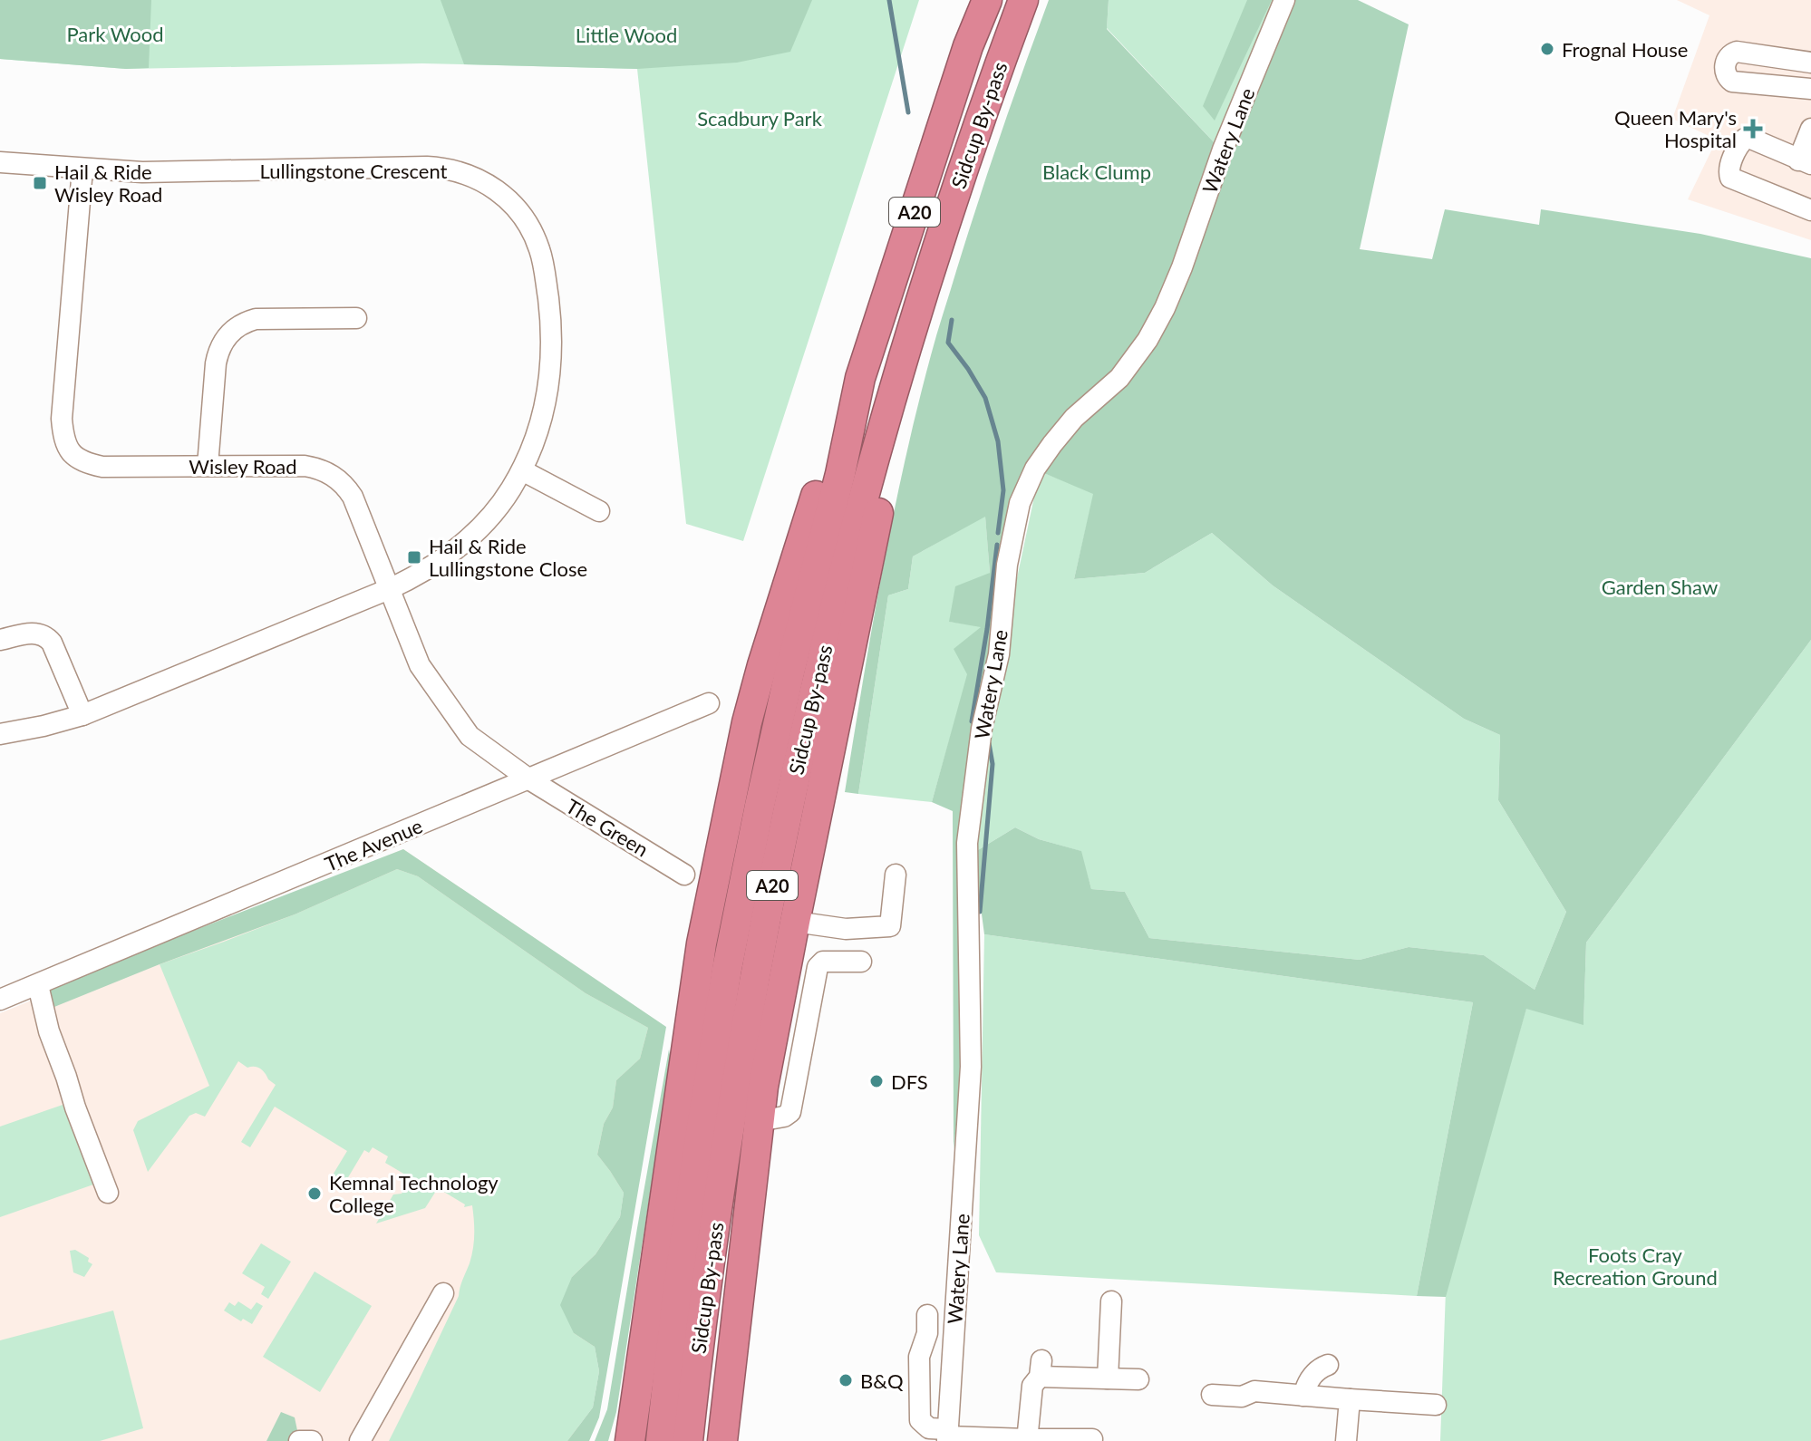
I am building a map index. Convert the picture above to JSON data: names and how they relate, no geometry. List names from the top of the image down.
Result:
{
  "streets": {
    "highway": ["Sidcup By-pass", "A20"],
    "street": [
      "Watery Lane",
      "Lullingstone Crescent",
      "Wisley Road",
      "The Green",
      "The Avenue"
    ]
  },
  "crossings": [
    ["Sidcup By-pass", "A20"],
    ["Lullingstone Crescent", "Wisley Road"],
    ["Wisley Road", "The Green"],
    ["Wisley Road", "The Avenue"],
    ["The Green", "The Avenue"]
  ],
  "parks": [
    "Park Wood",
    "Little Wood",
    "Scadbury Park",
    "Black Clump",
    "Garden Shaw",
    "Foots Cray Recreation Ground"
  ],
  "places": {
    "other": [
      "Frognal House",
      "DFS",
      "Kemnal Technology College",
      "B&Q"
    ],
    "health": ["Queen Mary's Hospital"],
    "transit": ["Hail & Ride Wisley Road", "Hail & Ride Lullingstone Close"]
  }
}
